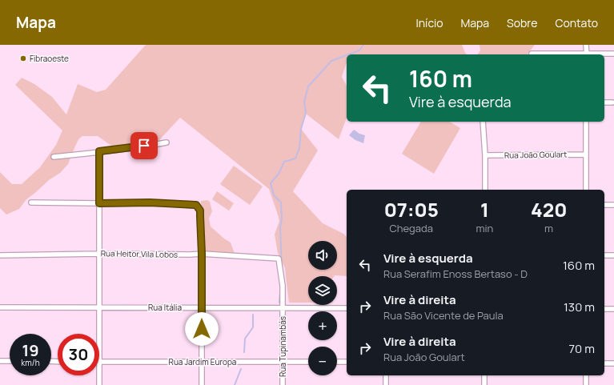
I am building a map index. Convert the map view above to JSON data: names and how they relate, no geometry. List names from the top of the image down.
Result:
{
  "streets": {
    "street": [
      "Rua João Goulart",
      "Rua Heitor Vila Lobos",
      "Rua Itália",
      "Rua Tupinambás",
      "Rua Jardim Europa"
    ]
  },
  "crossings": [
    ["Rua Heitor Vila Lobos", "Rua Tupinambás"],
    ["Rua Itália", "Rua Tupinambás"],
    ["Rua Tupinambás", "Rua Jardim Europa"]
  ],
  "places": ["Fibraoeste"],
  "page": {
    "header": "Mapa",
    "nav": [
      "Início",
      "Mapa",
      "Sobre",
      "Contato"
    ],
    "turn": ["160 m", "Vire à esquerda"],
    "eta": [
      "07:05",
      "Chegada",
      "1",
      "min",
      "420",
      "m"
    ],
    "map_buttons": ["+", "−"],
    "list": [
      {
        "name": "Vire à esquerda",
        "note": "Rua Serafim Enoss Bertaso - D",
        "value": "160 m"
      },
      {
        "name": "Vire à direita",
        "note": "Rua São Vicente de Paula",
        "value": "130 m"
      },
      {
        "name": "Vire à direita",
        "note": "Rua João Goulart",
        "value": "70 m"
      }
    ],
    "speed": "19 km/h",
    "limit": "30"
  }
}
